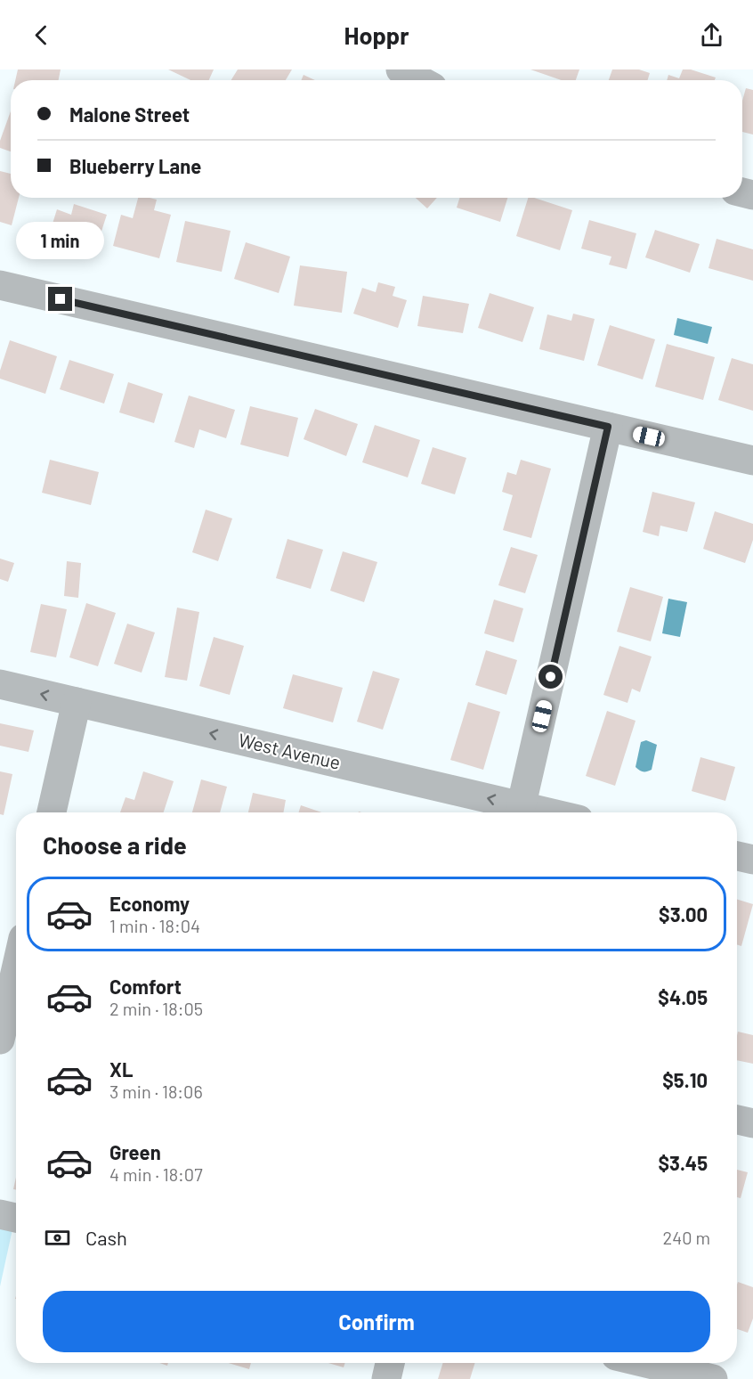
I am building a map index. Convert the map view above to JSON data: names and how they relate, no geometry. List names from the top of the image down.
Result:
{
  "streets": {
    "street": ["West Avenue"]
  },
  "one_way": ["West Avenue"],
  "page": {
    "header": "Hoppr",
    "banner": ["Malone Street", "Blueberry Lane"],
    "bubble": "1 min",
    "heading": "Choose a ride",
    "list": [
      {
        "name": "Economy",
        "note": "1 min · 18:04",
        "value": "$3.00"
      },
      {
        "name": "Comfort",
        "note": "2 min · 18:05",
        "value": "$4.05"
      },
      {
        "name": "XL",
        "note": "3 min · 18:06",
        "value": "$5.10"
      },
      {
        "name": "Green",
        "note": "4 min · 18:07",
        "value": "$3.45"
      }
    ],
    "pay": ["Cash", "240 m"],
    "buttons": "Confirm"
  }
}
